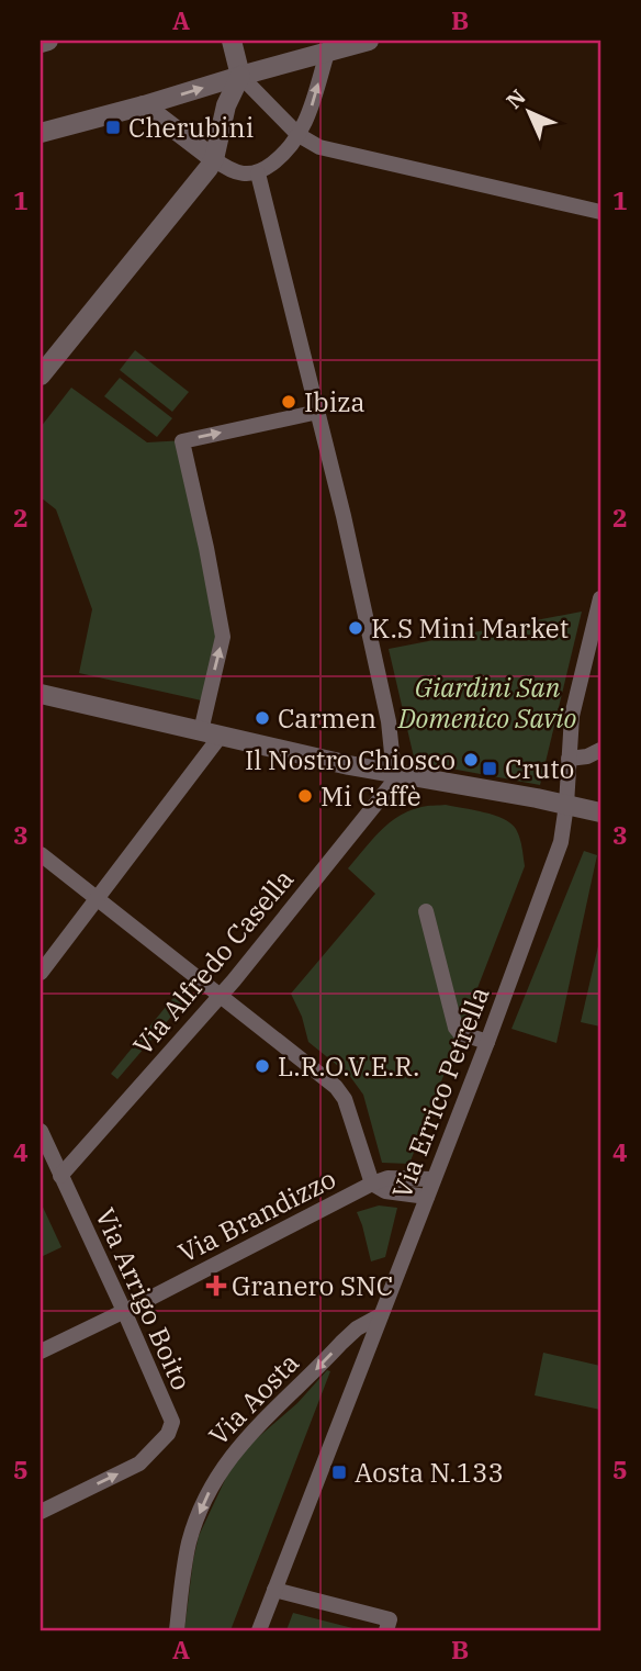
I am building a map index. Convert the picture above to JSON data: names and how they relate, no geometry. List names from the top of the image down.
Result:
{
  "streets": {
    "street": [
      "Via Alfredo Casella",
      "Via Errico Petrella",
      "Via Brandizzo",
      "Via Arrigo Boito",
      "Via Aosta"
    ]
  },
  "crossings": [
    ["Via Alfredo Casella", "Via Arrigo Boito"],
    ["Via Errico Petrella", "Via Brandizzo"],
    ["Via Errico Petrella", "Via Aosta"],
    ["Via Brandizzo", "Via Arrigo Boito"]
  ],
  "one_way": ["Via Aosta"],
  "parks": ["Giardini San Domenico Savio"],
  "places": {
    "transit": ["Cherubini", "Cruto", "Aosta N.133"],
    "other": [
      "Ibiza",
      "K.S Mini Market",
      "Carmen",
      "Il Nostro Chiosco",
      "Mi Caffè",
      "L.R.O.V.E.R."
    ],
    "health": ["Granero SNC"]
  },
  "north": "top left",
  "grid": {
    "columns": ["A", "B"],
    "rows": [
      "1",
      "2",
      "3",
      "4",
      "5"
    ]
  }
}
